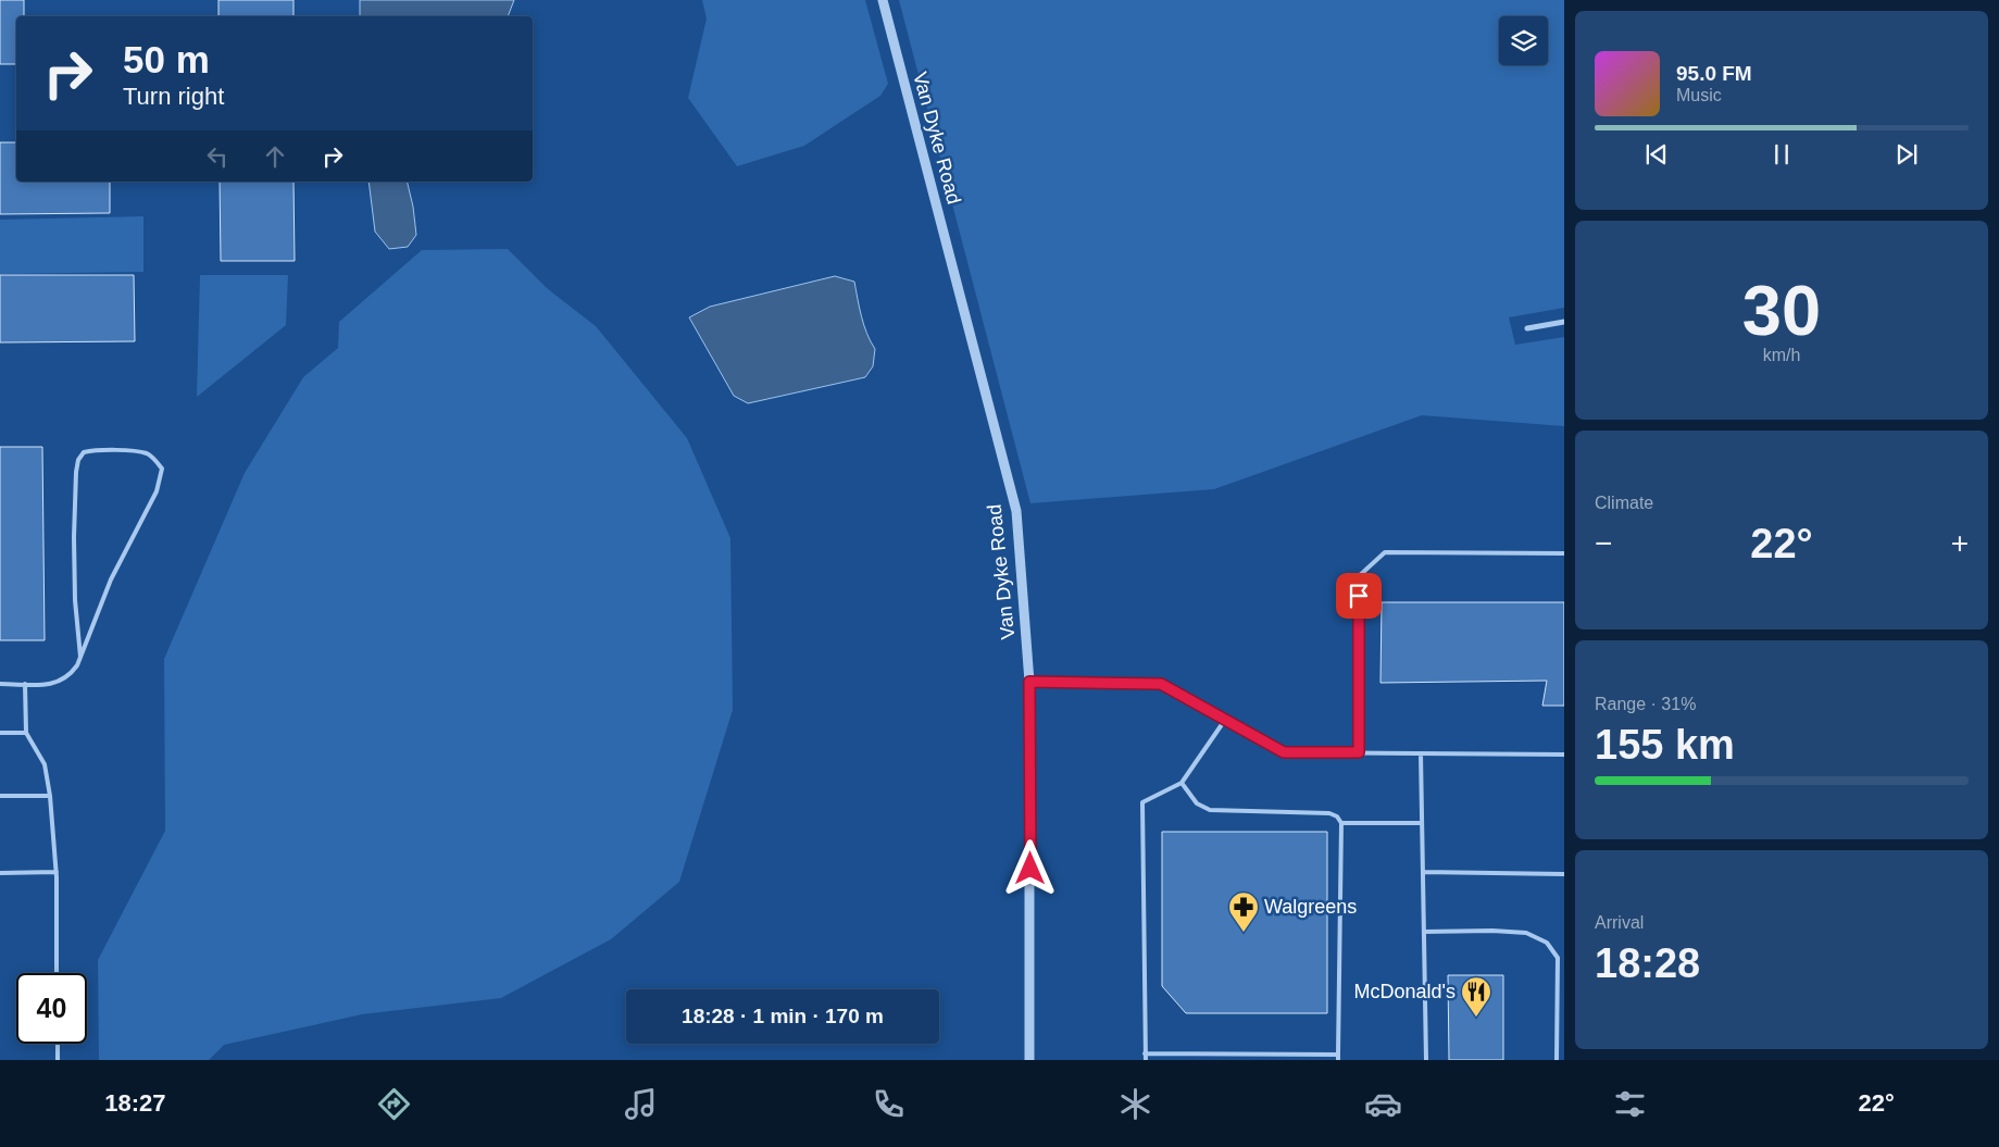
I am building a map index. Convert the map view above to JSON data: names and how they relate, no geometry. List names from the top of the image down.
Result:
{
  "streets": {
    "street": ["Van Dyke Road"]
  },
  "places": {
    "pharmacy": ["Walgreens"],
    "restaurant": ["McDonald's"]
  },
  "page": {
    "turn": ["50 m", "Turn right"],
    "song": ["95.0 FM", "Music"],
    "tile": [
      ["30", "km/h"],
      "Climate",
      ["Range · 31%", "155 km"],
      ["Arrival", "18:28"]
    ],
    "heat": ["−", "22°", "+"],
    "limit": "40",
    "trip": "18:28 · 1 min · 170 m",
    "tabs": ["18:27", "22°"]
  }
}
